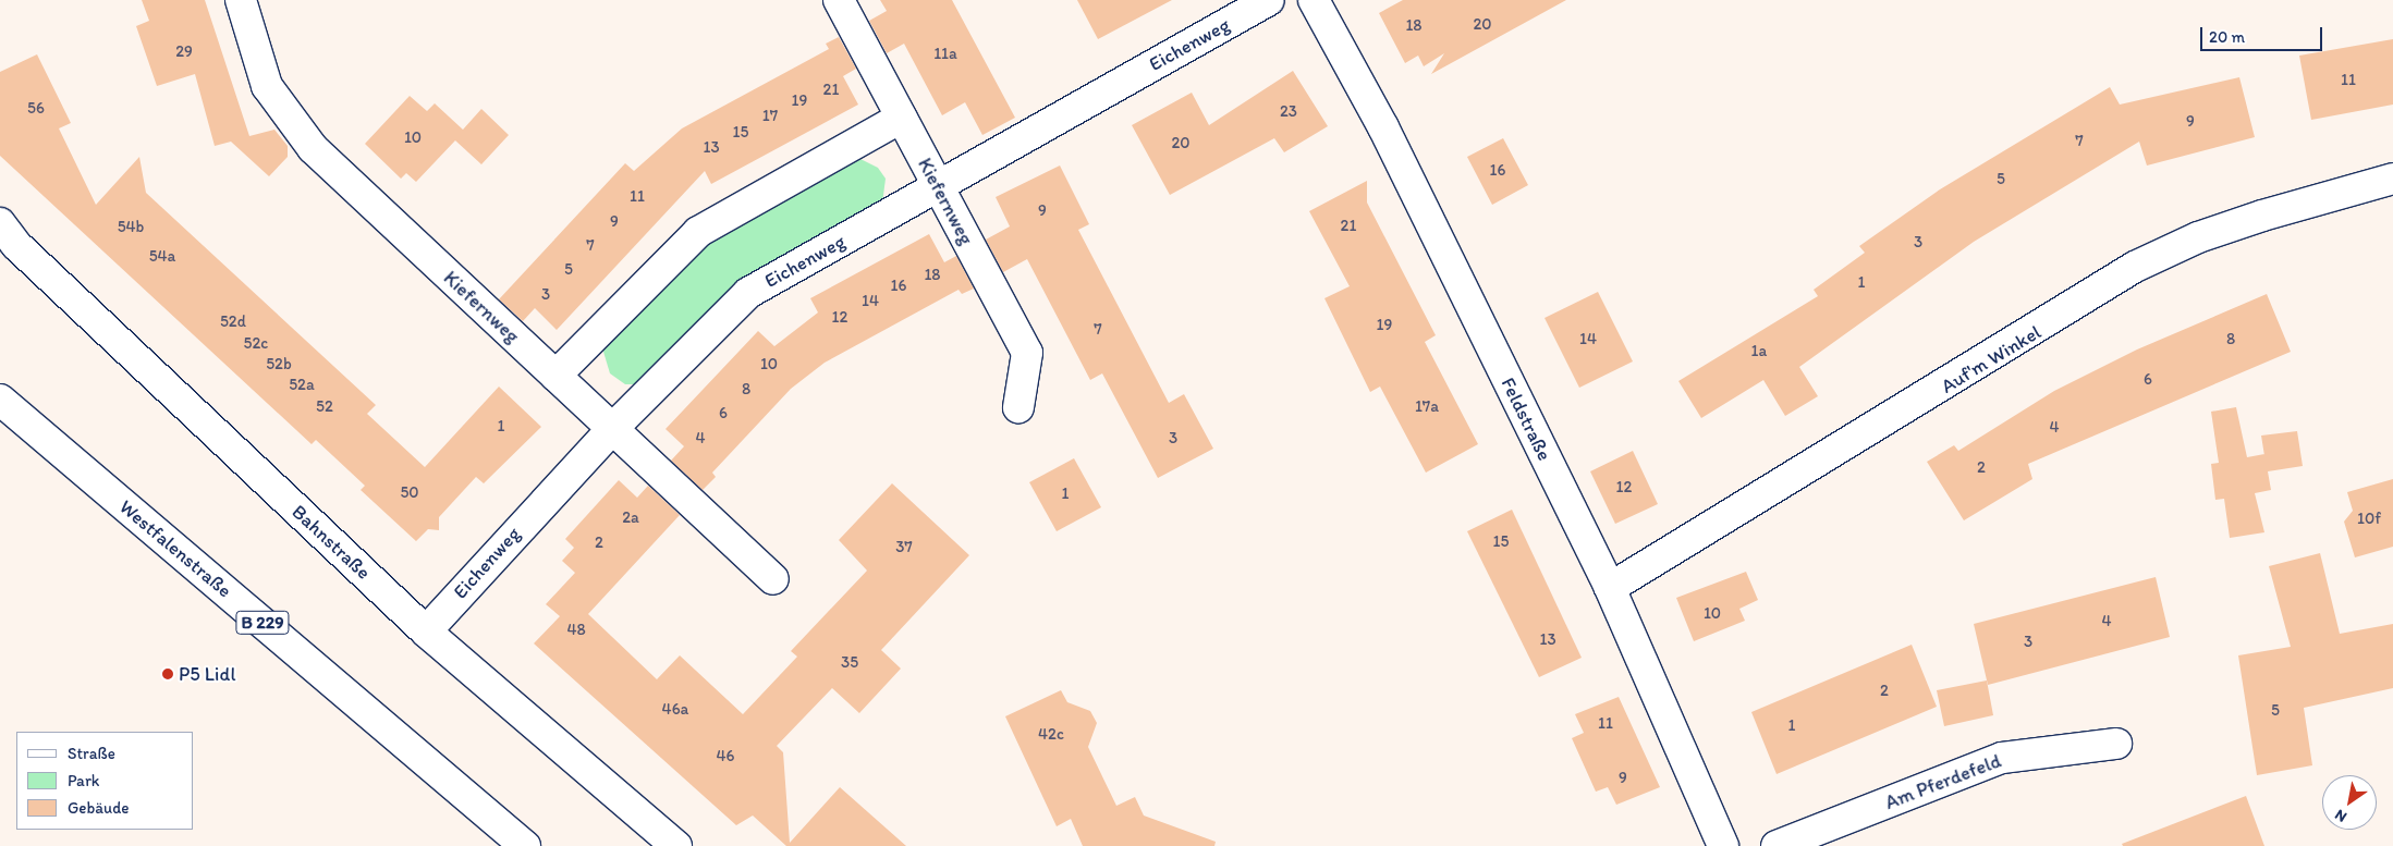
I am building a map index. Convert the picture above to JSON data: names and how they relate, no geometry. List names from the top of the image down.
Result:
{
  "streets": {
    "street": [
      "Eichenweg",
      "Kiefernweg",
      "Auf'm Winkel",
      "Feldstraße",
      "Bahnstraße",
      "Westfalenstraße",
      "B 229",
      "Am Pferdefeld"
    ]
  },
  "crossings": [
    ["Eichenweg", "Kiefernweg"],
    ["Eichenweg", "Bahnstraße"],
    ["Auf'm Winkel", "Feldstraße"]
  ],
  "places": ["P5 Lidl"],
  "house_numbers": [
    "20",
    "18",
    "29",
    "11a",
    "11",
    "21",
    "19",
    "56",
    "23",
    "17",
    "9",
    "15",
    "10",
    "7",
    "20",
    "13",
    "16",
    "5",
    "11",
    "9",
    "9",
    "21",
    "54b",
    "3",
    "7",
    "54a",
    "5",
    "18",
    "1",
    "16",
    "3",
    "14",
    "12",
    "52d",
    "19",
    "7",
    "14",
    "8",
    "52c",
    "1a",
    "52b",
    "10",
    "6",
    "52a",
    "8",
    "52",
    "17a",
    "6",
    "1",
    "4",
    "4",
    "3",
    "2",
    "12",
    "50",
    "1",
    "2a",
    "10f",
    "15",
    "2",
    "37",
    "10",
    "4",
    "48",
    "13",
    "3",
    "35",
    "2",
    "46a",
    "5",
    "11",
    "1",
    "42c",
    "46",
    "9"
  ],
  "legend": ["Straße", "Park", "Gebäude"],
  "scale_bar": "20 m",
  "north": "bottom left"
}
